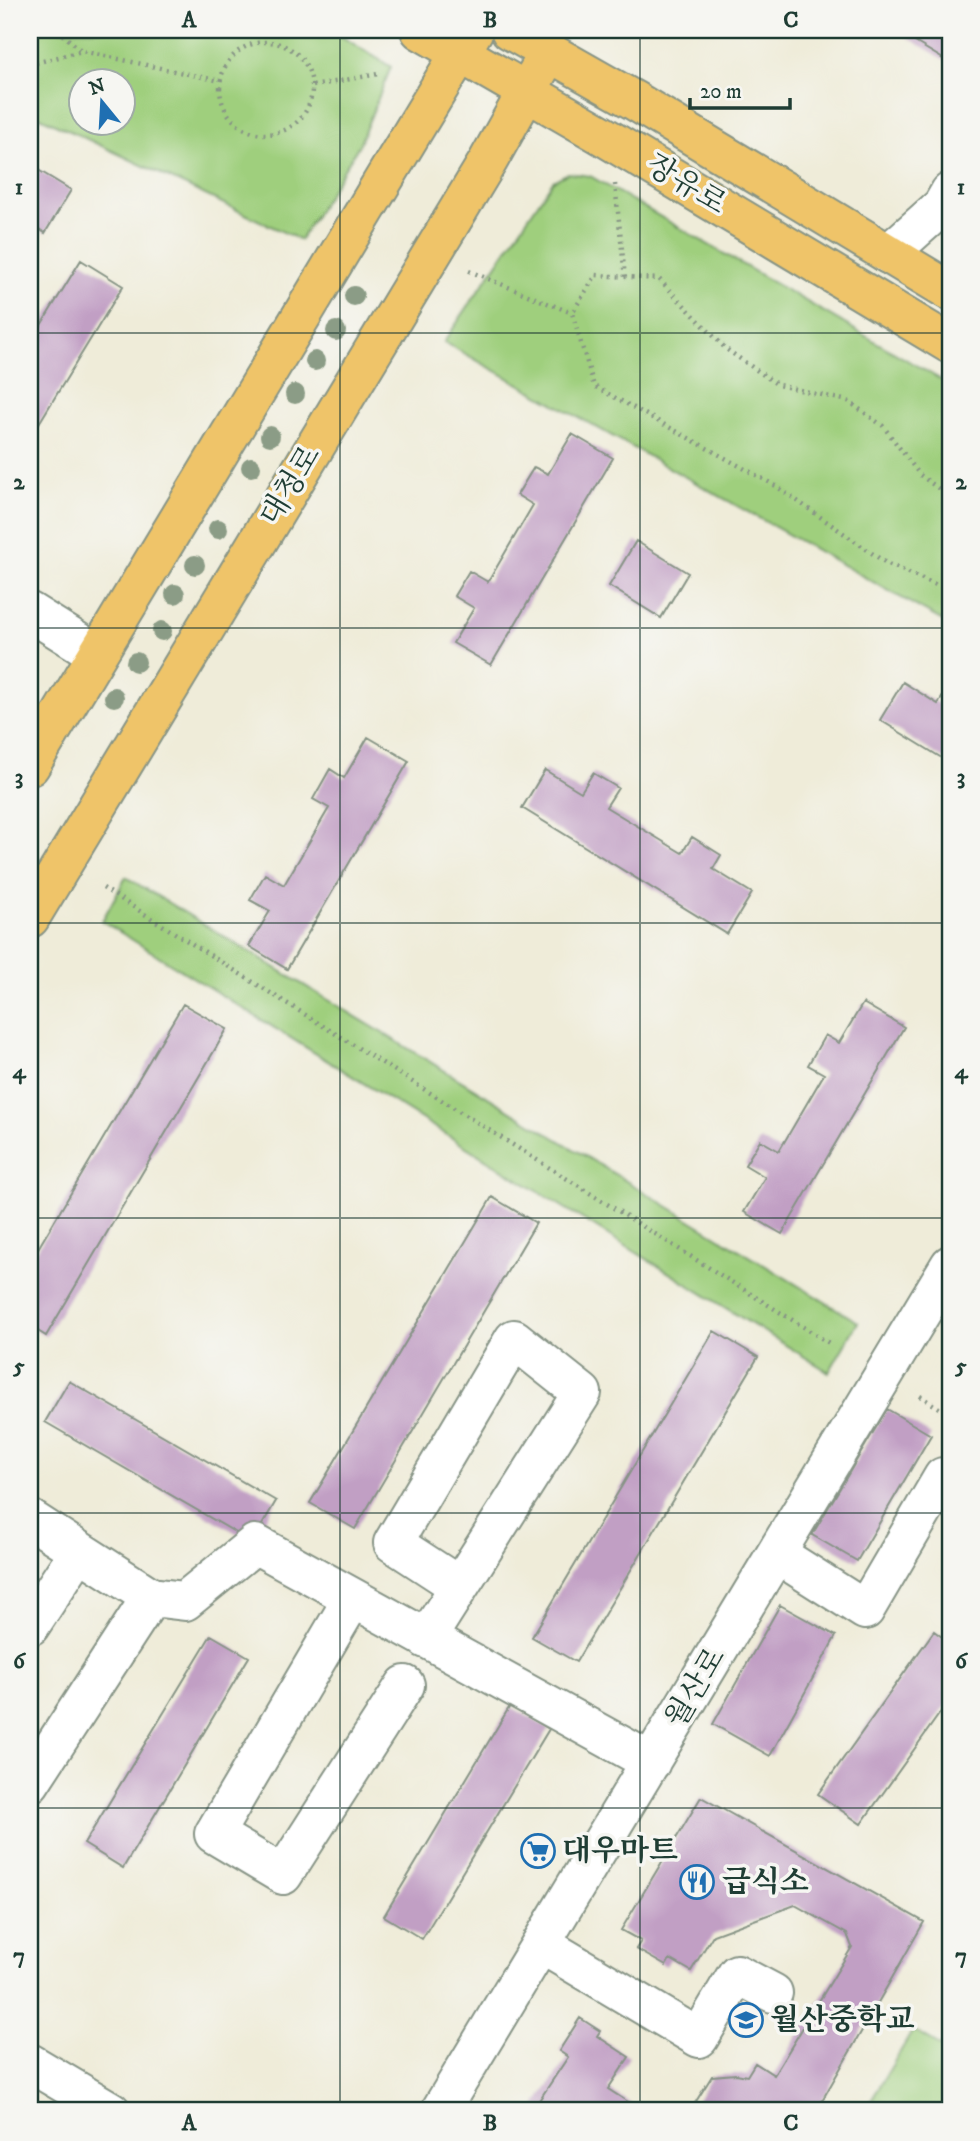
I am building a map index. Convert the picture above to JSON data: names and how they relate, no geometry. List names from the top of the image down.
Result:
{
  "streets": {
    "main road": ["장유로", "대청로"],
    "street": ["월산로"]
  },
  "crossings": [
    ["장유로", "대청로"]
  ],
  "places": {
    "supermarket": ["대우마트"],
    "restaurant": ["급식소"],
    "school or university": ["월산중학교"]
  },
  "scale_bar": "20 m",
  "north": "top",
  "grid": {
    "columns": ["A", "B", "C"],
    "rows": [
      "1",
      "2",
      "3",
      "4",
      "5",
      "6",
      "7"
    ]
  }
}
